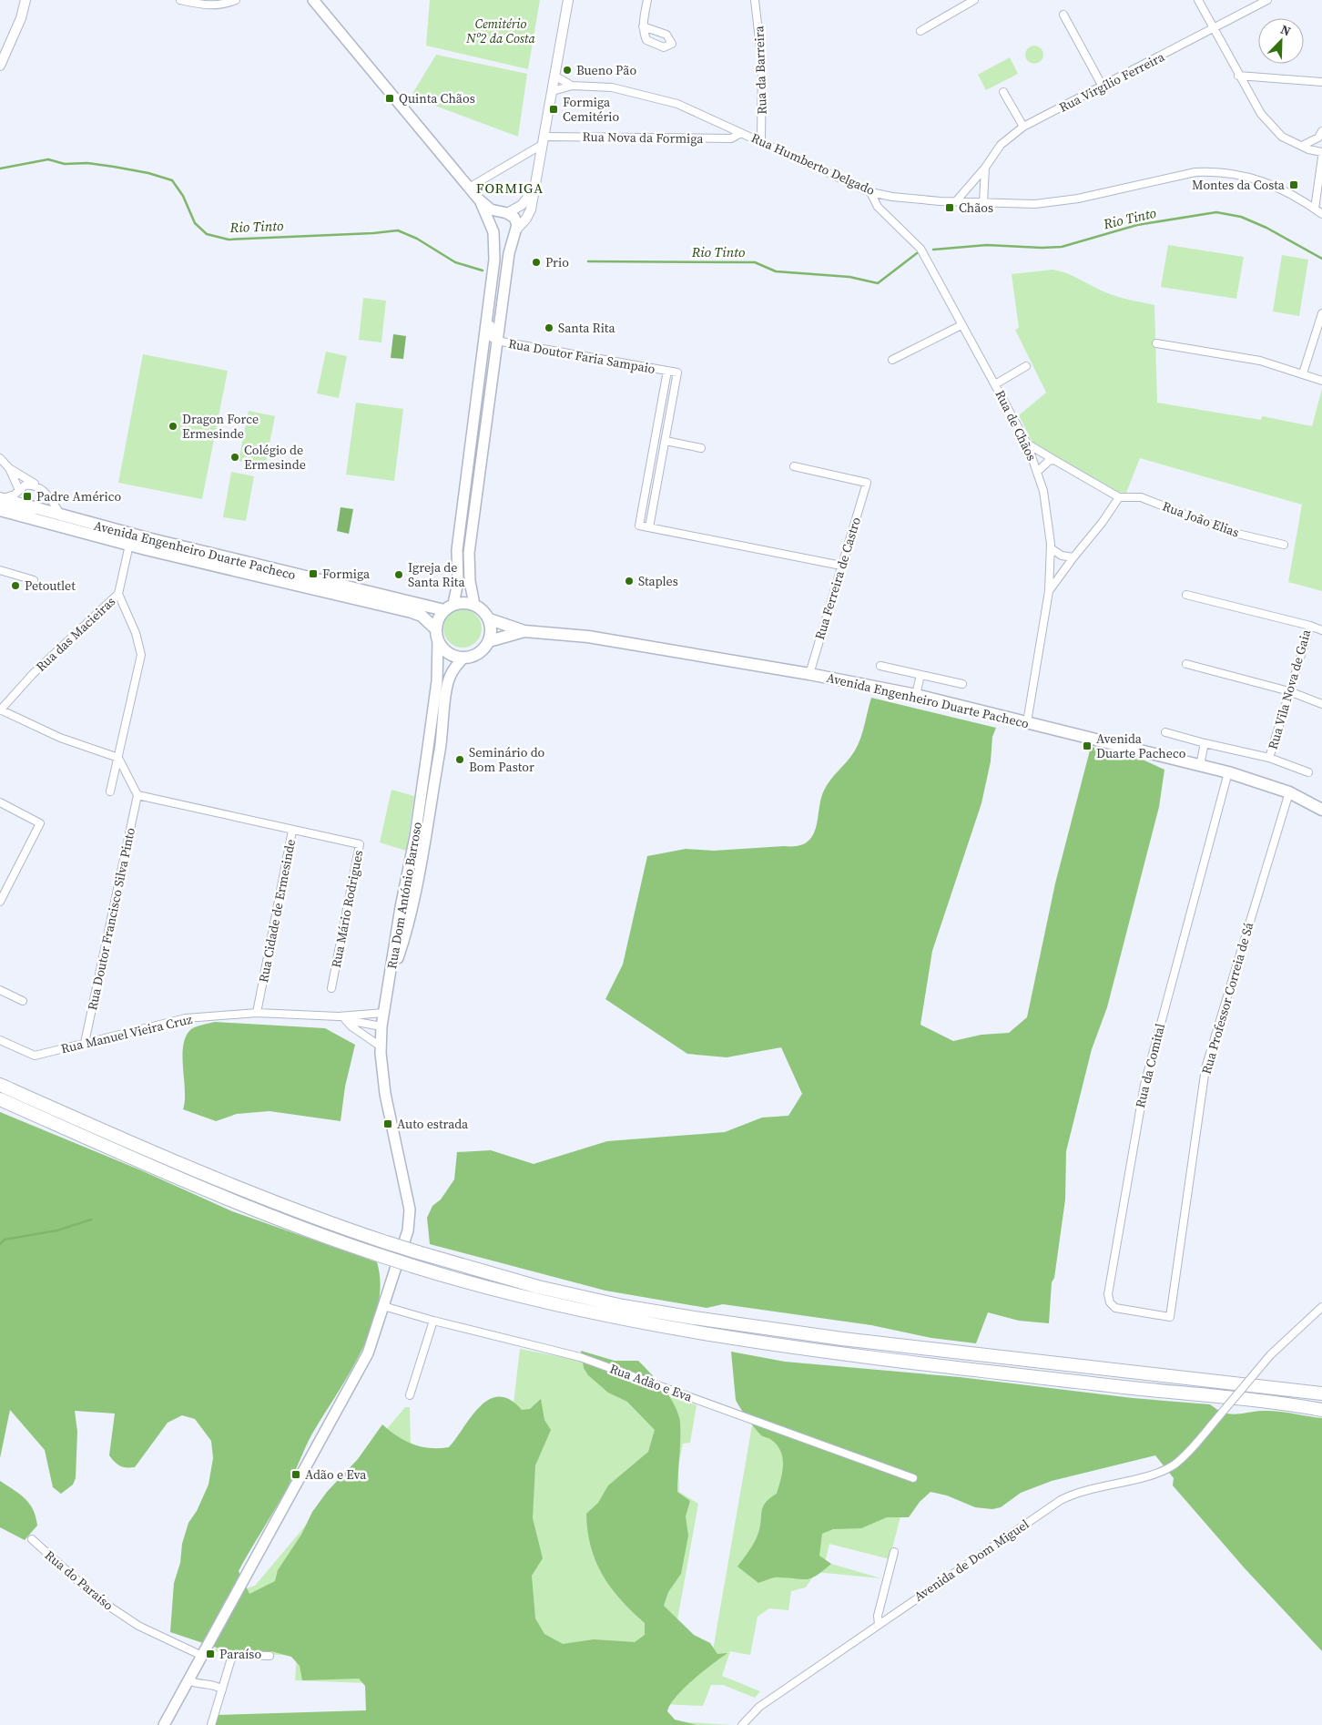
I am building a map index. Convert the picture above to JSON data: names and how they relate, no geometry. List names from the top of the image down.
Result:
{
  "streets": {
    "main road": ["Avenida Engenheiro Duarte Pacheco", "Rua Dom António Barroso"],
    "street": [
      "Rua da Barreira",
      "Rua Virgílio Ferreira",
      "Rua Nova da Formiga",
      "Rua Humberto Delgado",
      "Rua Doutor Faria Sampaio",
      "Rua de Chãos",
      "Rua João Elias",
      "Rua Ferreira de Castro",
      "Rua das Macieiras",
      "Rua Vila Nova de Gaia",
      "Rua Mário Rodrigues",
      "Rua Cidade de Ermesinde",
      "Rua Doutor Francisco Silva Pinto",
      "Rua Professor Correia de Sá",
      "Rua Manuel Vieira Cruz",
      "Rua da Comital",
      "Rua Adão e Eva",
      "Avenida de Dom Miguel",
      "Rua do Paraíso"
    ]
  },
  "crossings": [
    ["Rua da Barreira", "Rua Humberto Delgado"],
    ["Rua Virgílio Ferreira", "Rua Humberto Delgado"],
    ["Rua Nova da Formiga", "Rua Humberto Delgado"],
    ["Rua Humberto Delgado", "Rua de Chãos"],
    ["Rua de Chãos", "Avenida Engenheiro Duarte Pacheco"],
    ["Avenida Engenheiro Duarte Pacheco", "Rua Ferreira de Castro"],
    ["Avenida Engenheiro Duarte Pacheco", "Rua das Macieiras"],
    ["Avenida Engenheiro Duarte Pacheco", "Rua Dom António Barroso"],
    ["Avenida Engenheiro Duarte Pacheco", "Rua Professor Correia de Sá"],
    ["Avenida Engenheiro Duarte Pacheco", "Rua da Comital"],
    ["Rua Mário Rodrigues", "Rua Cidade de Ermesinde"],
    ["Rua Cidade de Ermesinde", "Rua Doutor Francisco Silva Pinto"],
    ["Rua Cidade de Ermesinde", "Rua Manuel Vieira Cruz"],
    ["Rua Doutor Francisco Silva Pinto", "Rua Manuel Vieira Cruz"],
    ["Rua Professor Correia de Sá", "Rua da Comital"]
  ],
  "districts": ["FORMIGA"],
  "water": ["Rio Tinto"],
  "parks": ["Cemitério Nº2 da Costa"],
  "places": {
    "other": [
      "Bueno Pão",
      "Prio",
      "Santa Rita",
      "Dragon Force Ermesinde",
      "Colégio de Ermesinde",
      "Igreja de Santa Rita",
      "Staples",
      "Petoutlet",
      "Seminário do Bom Pastor"
    ],
    "transit": [
      "Quinta Chãos",
      "Formiga Cemitério",
      "Montes da Costa",
      "Chãos",
      "Padre Américo",
      "Formiga",
      "Avenida Duarte Pacheco",
      "Auto estrada",
      "Adão e Eva",
      "Paraíso"
    ]
  },
  "north": "top right"
}
